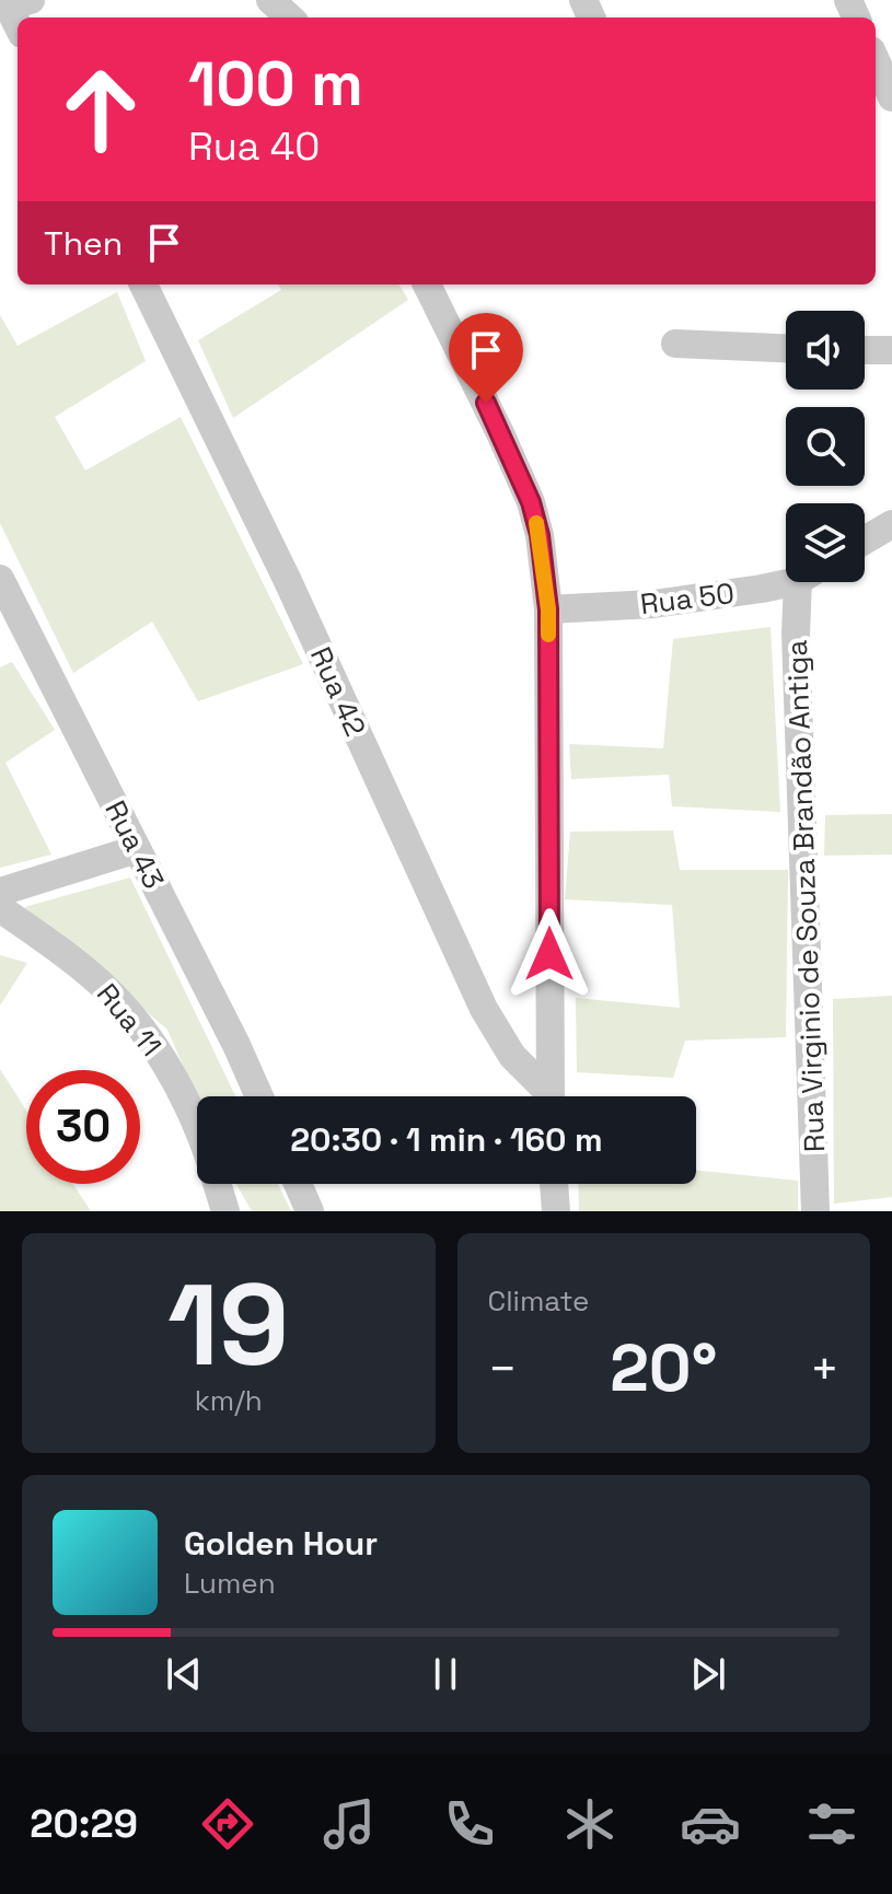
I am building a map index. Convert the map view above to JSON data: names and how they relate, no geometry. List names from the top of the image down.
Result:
{
  "streets": {
    "street": [
      "Rua 50",
      "Rua 42",
      "Rua 43",
      "Rua Virginio de Souza Brandão Antiga",
      "Rua 11"
    ]
  },
  "page": {
    "turn": ["100 m", "Rua 40"],
    "then": "Then",
    "limit": "30",
    "trip": "20:30 · 1 min · 160 m",
    "tile": [
      ["19", "km/h"],
      "Climate"
    ],
    "heat": ["−", "20°", "+"],
    "song": ["Golden Hour", "Lumen"],
    "tabs": "20:29"
  }
}
